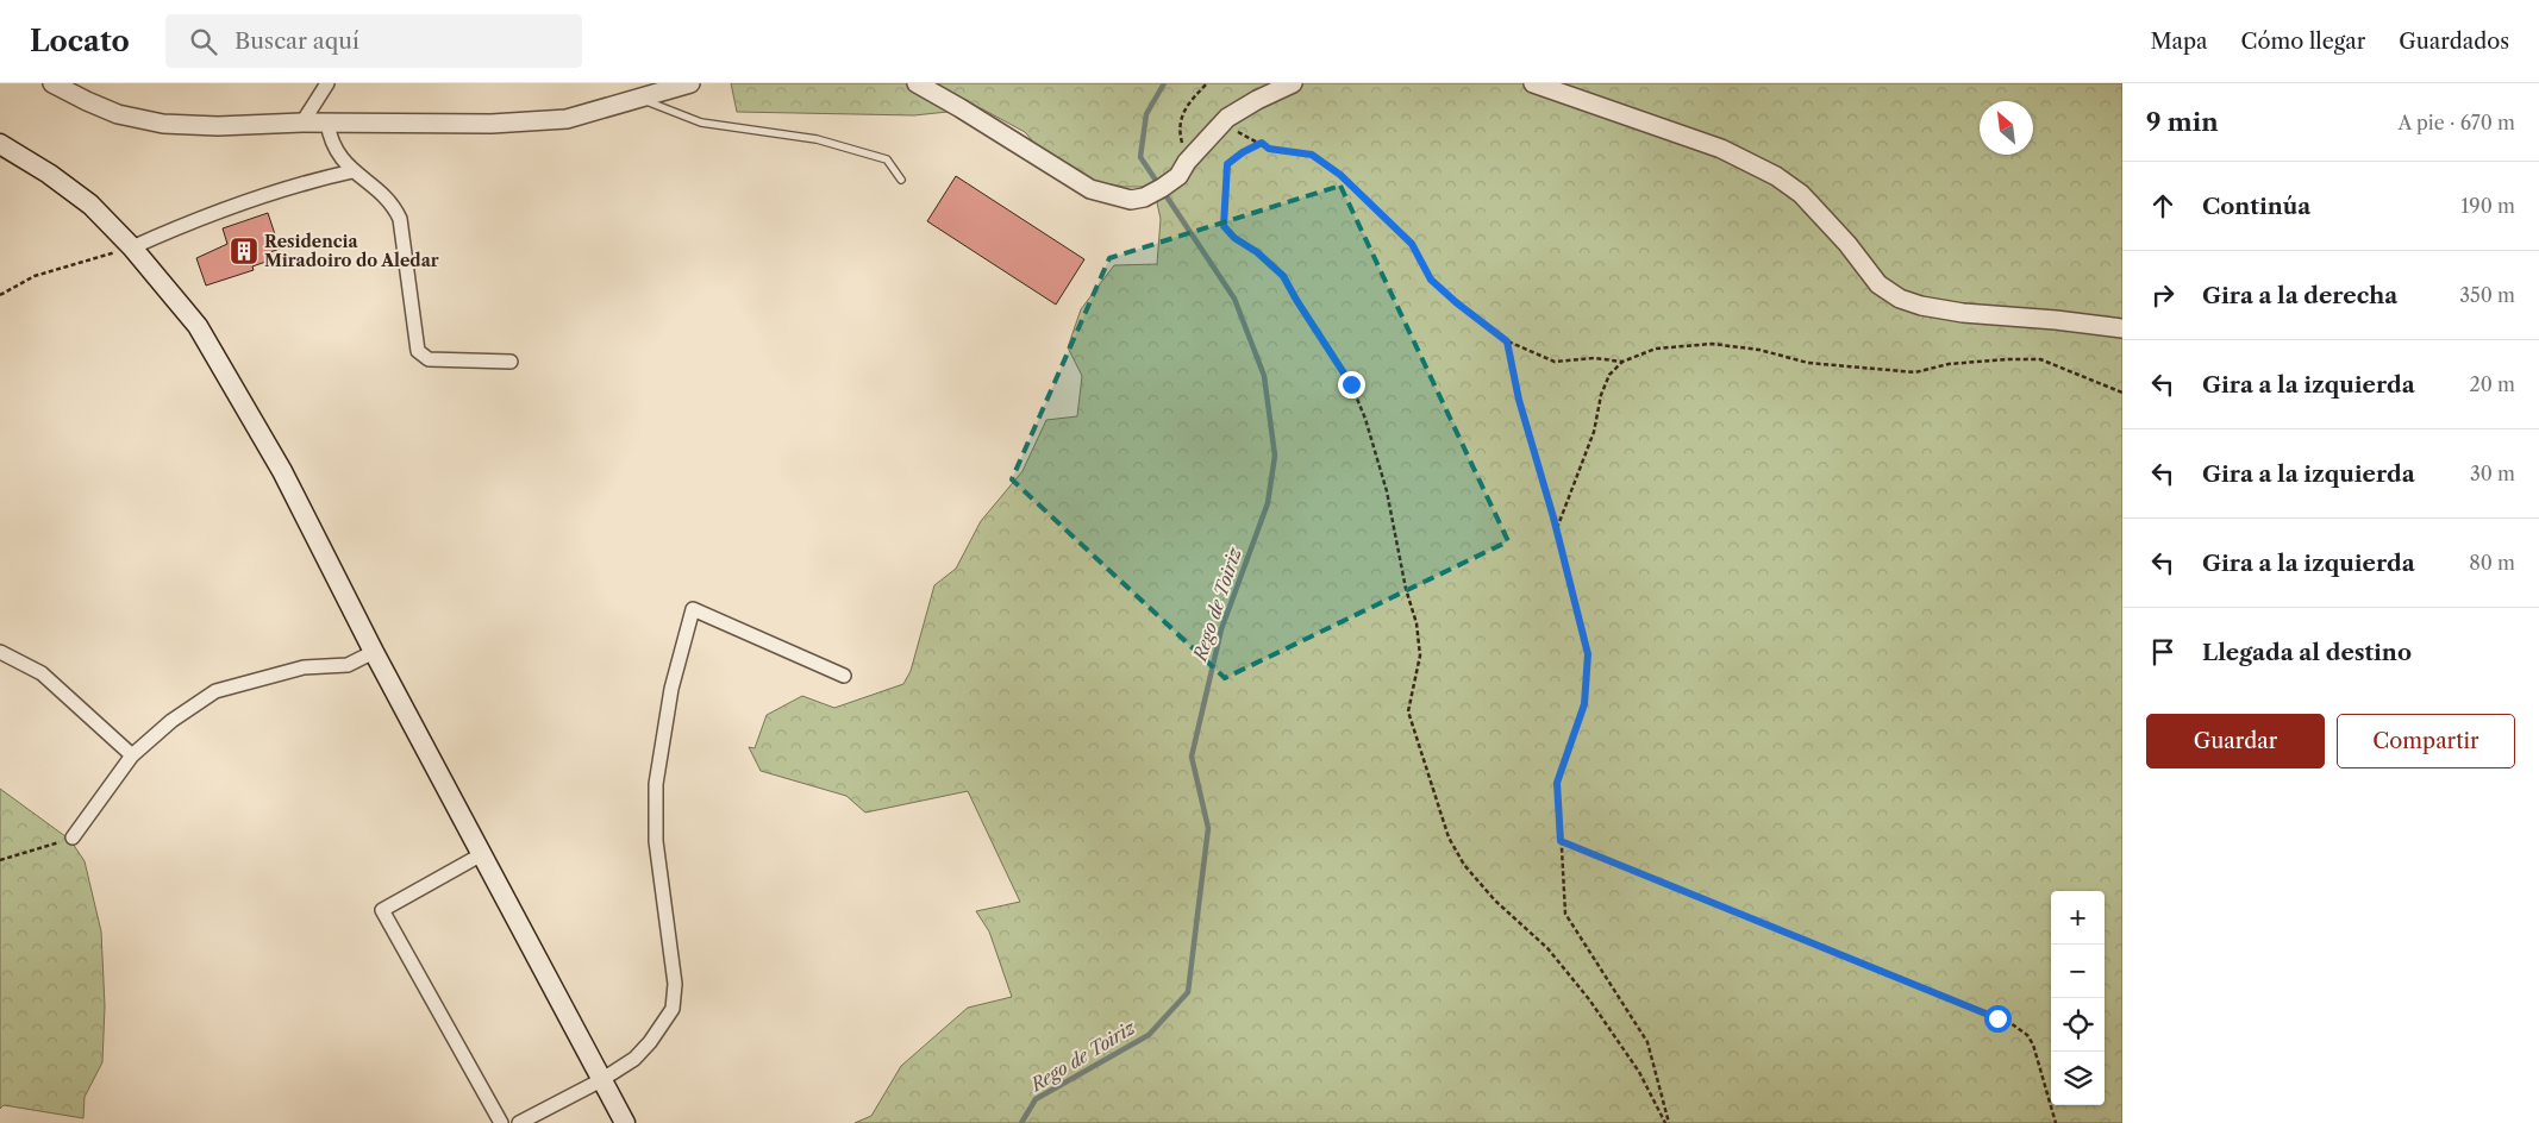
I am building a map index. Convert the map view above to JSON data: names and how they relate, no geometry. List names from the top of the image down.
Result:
{
  "water": ["Rego de Toiriz"],
  "places": {
    "building": ["Residencia Miradoiro do Aledar"]
  },
  "north": "top left",
  "page": {
    "header": "Locato",
    "search": "Buscar aquí",
    "nav": ["Mapa", "Cómo llegar", "Guardados"],
    "heading": ["9 min", "A pie · 670 m"],
    "list": [
      ["Continúa", "190 m"],
      ["Gira a la derecha", "350 m"],
      ["Gira a la izquierda", "20 m"],
      ["Gira a la izquierda", "30 m"],
      ["Gira a la izquierda", "80 m"],
      "Llegada al destino"
    ],
    "buttons": ["Guardar", "Compartir"],
    "map_buttons": ["+", "−"]
  }
}
